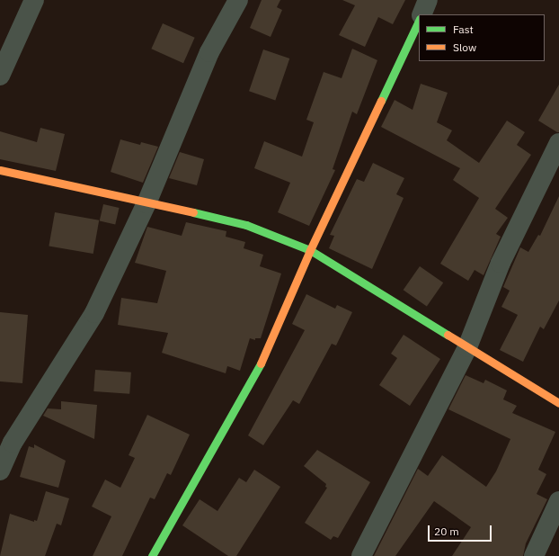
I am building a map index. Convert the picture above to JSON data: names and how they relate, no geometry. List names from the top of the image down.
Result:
{
  "legend": ["Fast", "Slow"],
  "scale_bar": "20 m"
}
